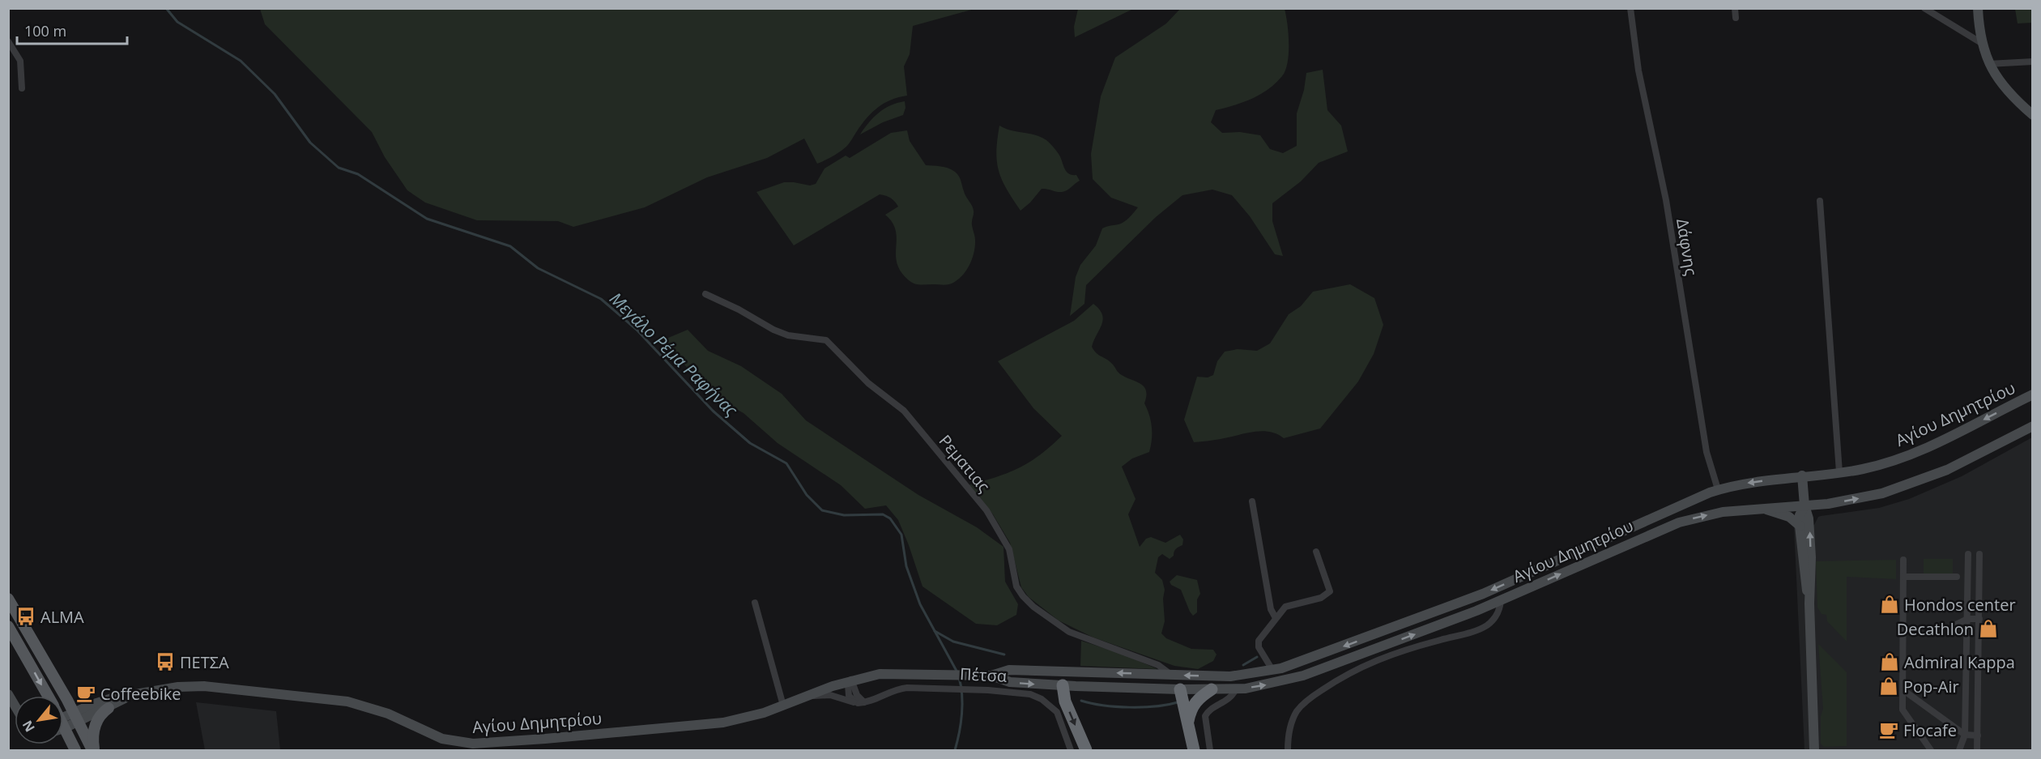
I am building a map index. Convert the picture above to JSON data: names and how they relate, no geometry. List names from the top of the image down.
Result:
{
  "streets": {
    "street": [
      "Δάφνης",
      "Αγίου Δημητρίου",
      "Ρεματιας",
      "Πέτσα"
    ]
  },
  "crossings": [
    ["Δάφνης", "Αγίου Δημητρίου"],
    ["Αγίου Δημητρίου", "Ρεματιας"],
    ["Αγίου Δημητρίου", "Πέτσα"],
    ["Ρεματιας", "Πέτσα"]
  ],
  "water": ["Μεγάλο Ρέμα Ραφήνας"],
  "places": {
    "shop": [
      "Hondos center",
      "Decathlon",
      "Admiral Kappa",
      "Pop-Air"
    ],
    "bus stop": ["ALMA", "ΠΕΤΣΑ"],
    "cafe": ["Coffeebike", "Flocafe"]
  },
  "scale_bar": "100 m",
  "north": "bottom left"
}
